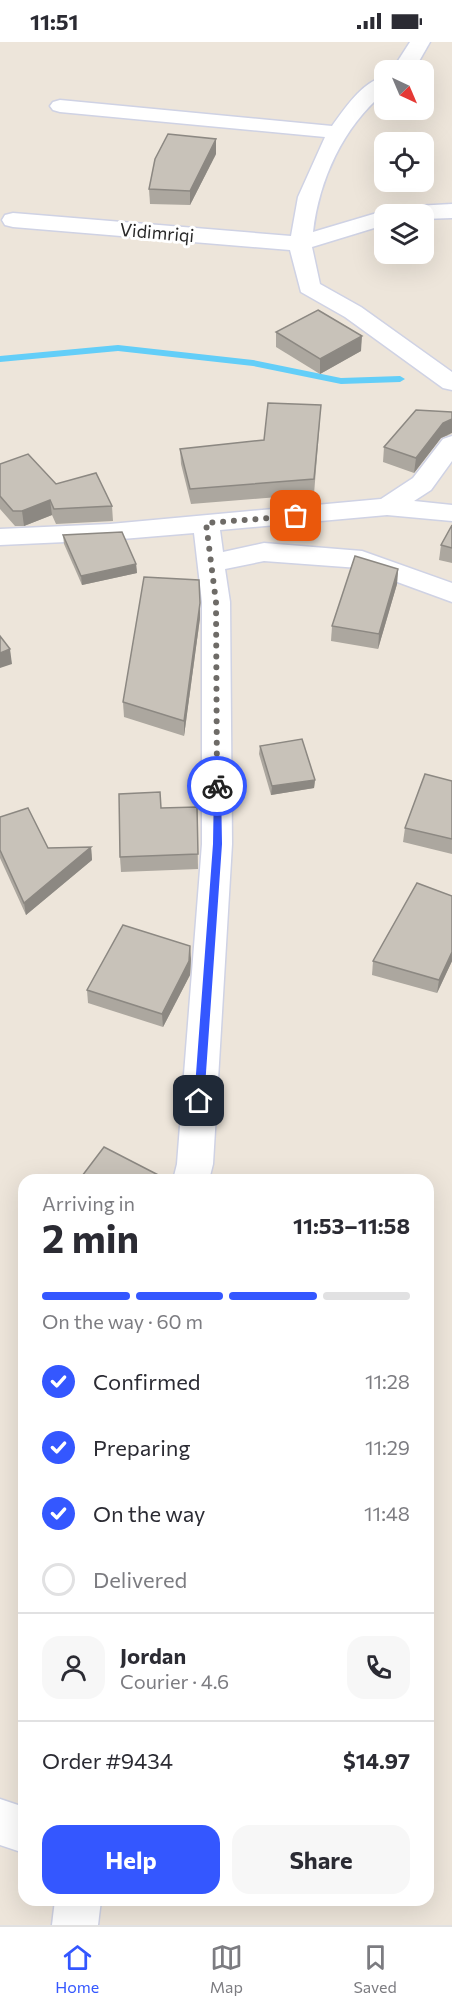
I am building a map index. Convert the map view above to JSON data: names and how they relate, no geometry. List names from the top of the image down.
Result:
{
  "streets": {
    "street": ["Vidimriqi"]
  },
  "north": "bottom right",
  "page": {
    "status": "11:51",
    "heading": ["2 min", "Arriving in", "11:53–11:58"],
    "panel": [
      "Jordan",
      "Courier · 4.6",
      "Order #9434",
      "$14.97"
    ],
    "bar": "On the way · 60 m",
    "list": [
      ["Confirmed", "11:28"],
      ["Preparing", "11:29"],
      ["On the way", "11:48"],
      "Delivered"
    ],
    "buttons": ["Help", "Share"],
    "tabs": ["Home", "Map", "Saved"]
  }
}
